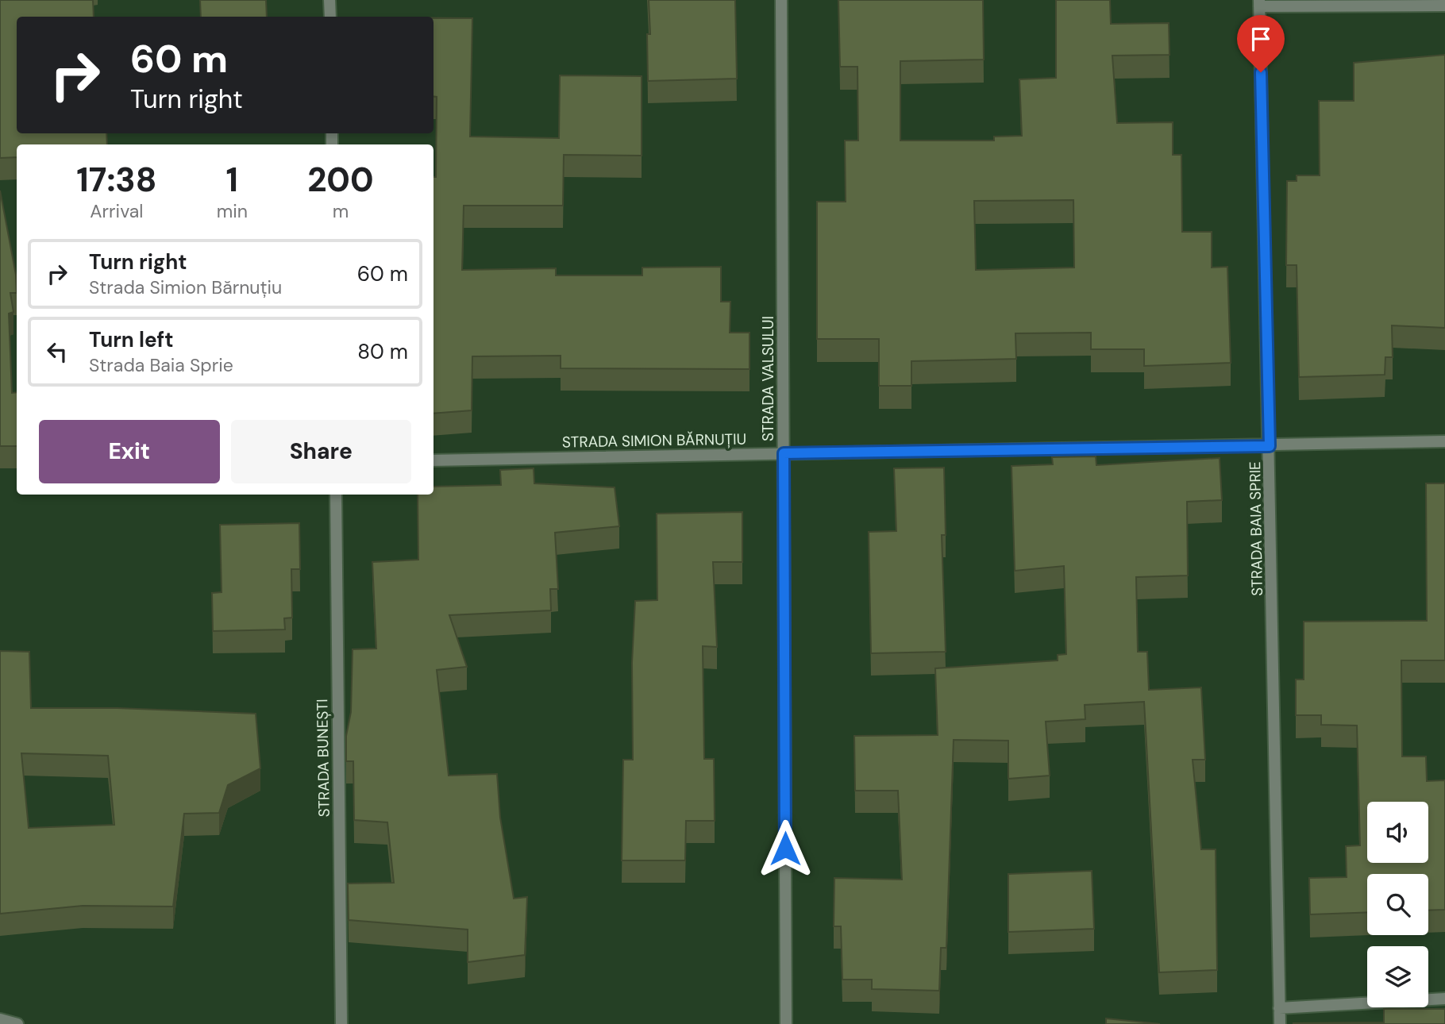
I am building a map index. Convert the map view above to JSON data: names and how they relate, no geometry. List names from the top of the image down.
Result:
{
  "streets": {
    "street": [
      "STRADA VALSULUI",
      "STRADA SIMION BĂRNUȚIU",
      "STRADA BAIA SPRIE",
      "STRADA BUNEȘTI"
    ]
  },
  "crossings": [
    ["STRADA VALSULUI", "STRADA SIMION BĂRNUȚIU"],
    ["STRADA SIMION BĂRNUȚIU", "STRADA BAIA SPRIE"]
  ],
  "page": {
    "turn": ["60 m", "Turn right"],
    "eta": [
      "17:38",
      "Arrival",
      "1",
      "min",
      "200",
      "m"
    ],
    "list": [
      {
        "name": "Turn right",
        "note": "Strada Simion Bărnuțiu",
        "value": "60 m"
      },
      {
        "name": "Turn left",
        "note": "Strada Baia Sprie",
        "value": "80 m"
      }
    ],
    "buttons": ["Exit", "Share"]
  }
}
